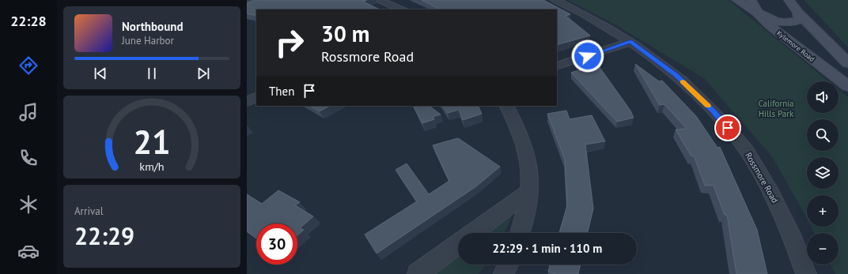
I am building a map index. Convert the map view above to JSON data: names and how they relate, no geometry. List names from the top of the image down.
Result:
{
  "streets": {
    "main road": ["Kylemore Road"],
    "street": ["Rossmore Road"]
  },
  "parks": ["California Hills Park"],
  "page": {
    "tabs": "22:28",
    "turn": ["30 m", "Rossmore Road"],
    "song": ["Northbound", "June Harbor"],
    "then": "Then",
    "map_buttons": ["+", "−"],
    "tile": ["Arrival", "22:29"],
    "limit": "30",
    "trip": "22:29 · 1 min · 110 m",
    "gauge": ["21", "km/h"]
  }
}
